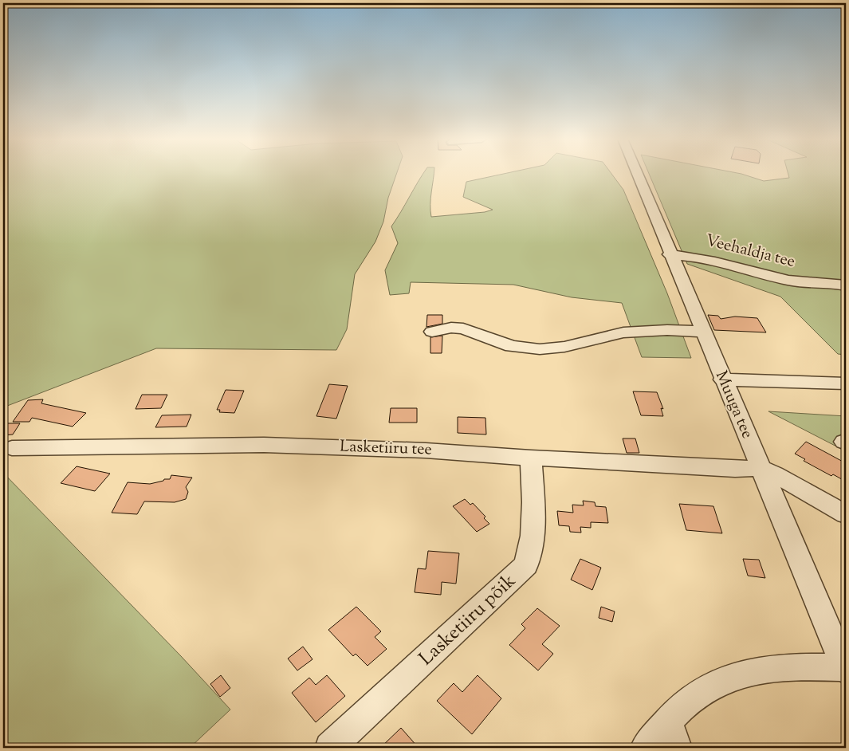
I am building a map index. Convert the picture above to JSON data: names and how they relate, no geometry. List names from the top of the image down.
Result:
{
  "streets": {
    "street": [
      "Veehaldja tee",
      "Muuga tee",
      "Lasketiiru tee",
      "Lasketiiru põik"
    ]
  },
  "crossings": [
    ["Veehaldja tee", "Muuga tee"],
    ["Muuga tee", "Lasketiiru tee"],
    ["Lasketiiru tee", "Lasketiiru põik"]
  ]
}
